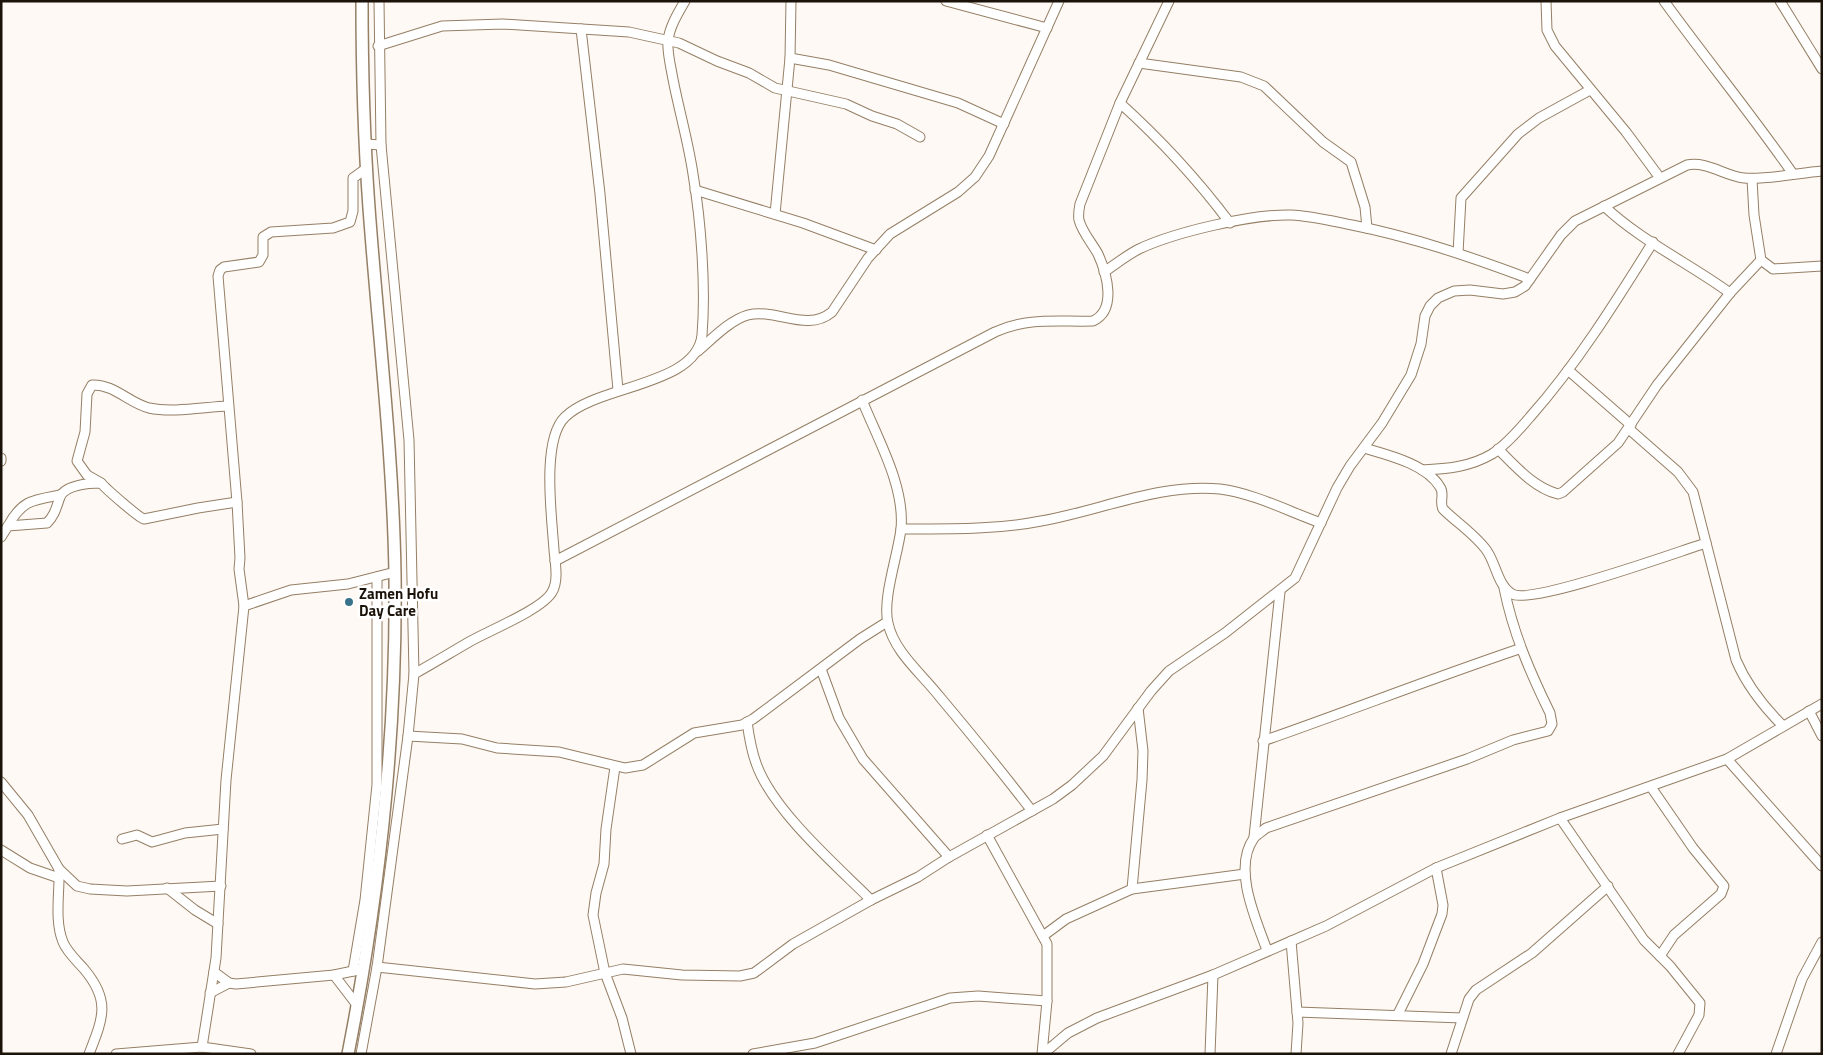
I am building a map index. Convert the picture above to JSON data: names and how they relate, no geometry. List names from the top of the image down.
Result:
{
  "places": ["Zamen Hofu Day Care"]
}
